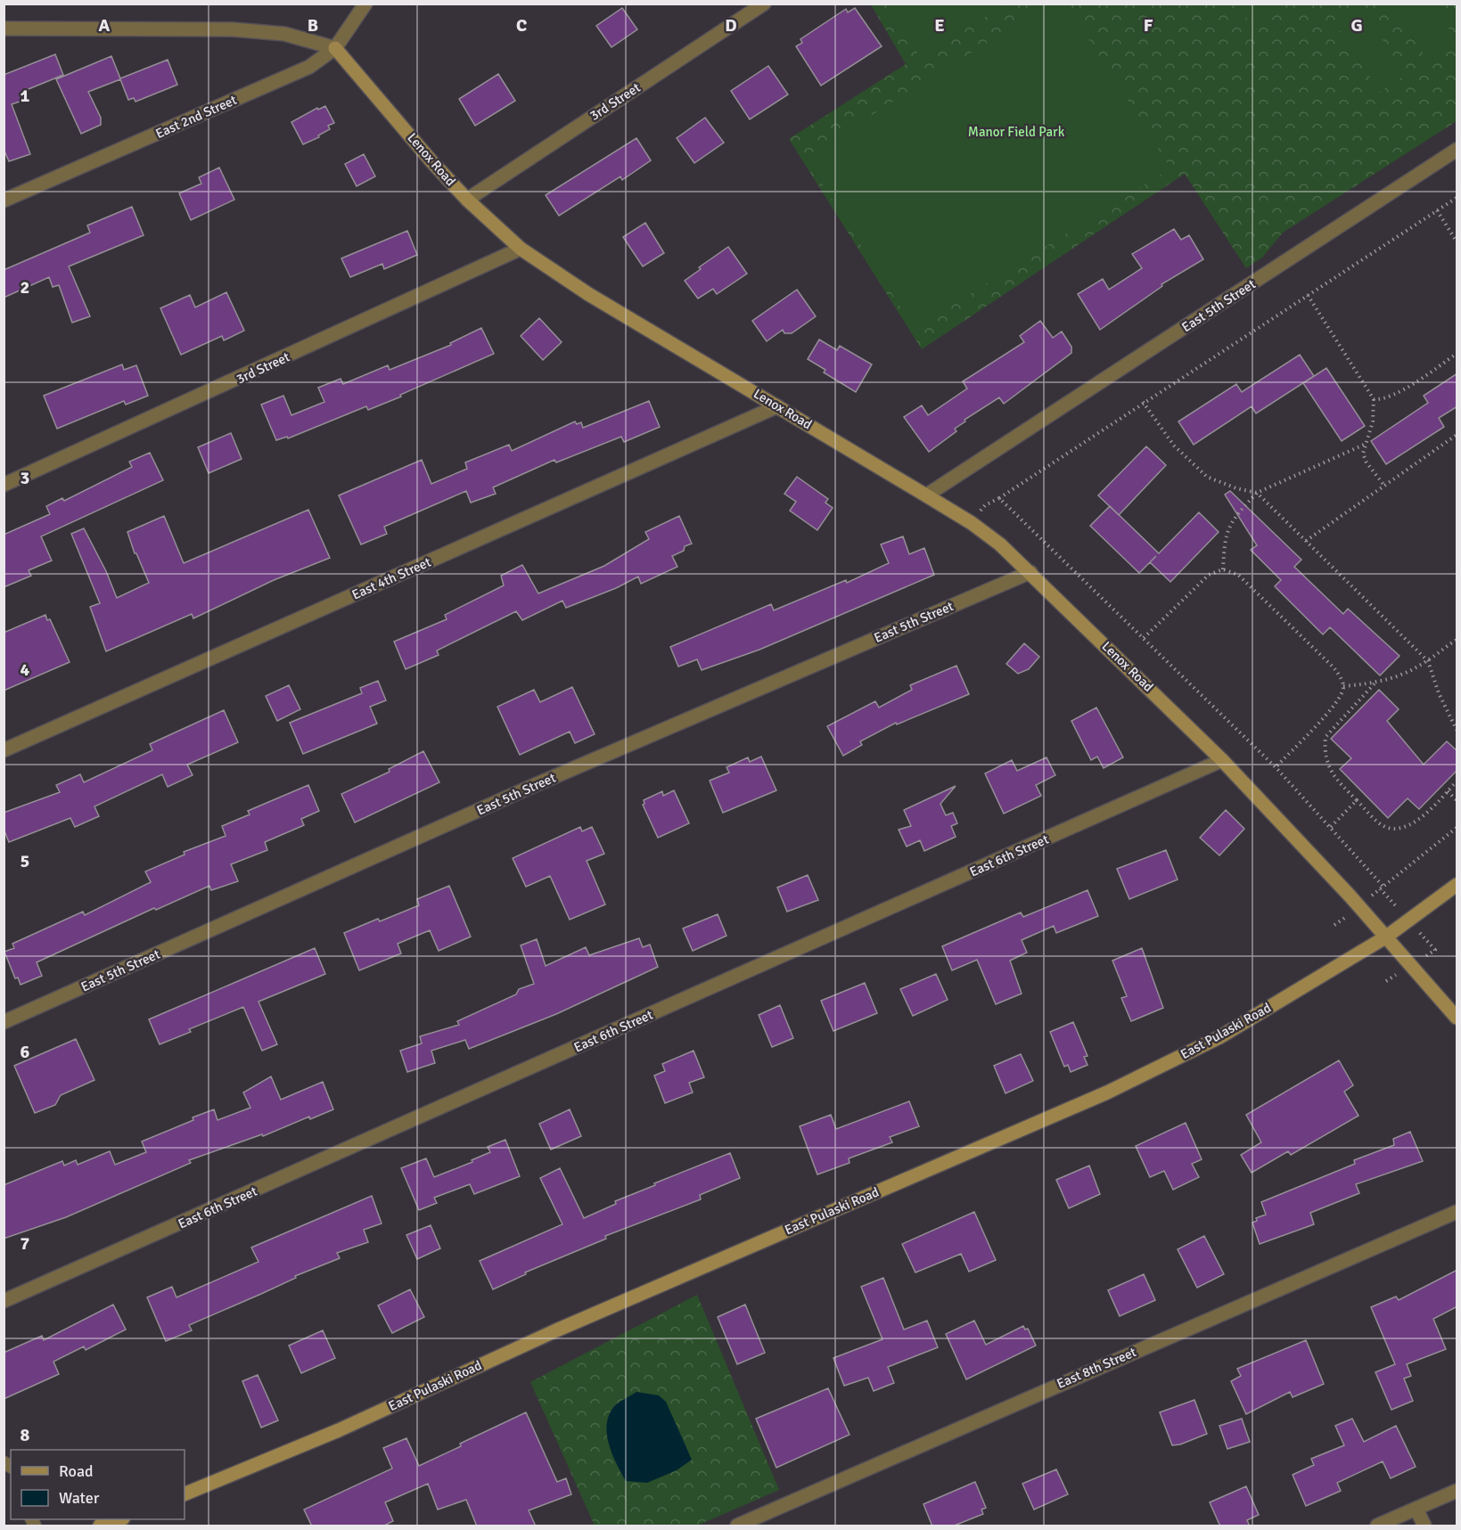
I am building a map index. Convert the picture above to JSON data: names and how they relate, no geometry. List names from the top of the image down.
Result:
{
  "streets": {
    "street": [
      "3rd Street",
      "East 2nd Street",
      "Lenox Road",
      "East 5th Street",
      "East 4th Street",
      "East 6th Street",
      "East Pulaski Road",
      "East 8th Street"
    ]
  },
  "crossings": [
    ["3rd Street", "Lenox Road"],
    ["East 2nd Street", "Lenox Road"],
    ["Lenox Road", "East 5th Street"],
    ["Lenox Road", "East 4th Street"],
    ["Lenox Road", "East 6th Street"],
    ["Lenox Road", "East Pulaski Road"]
  ],
  "parks": ["Manor Field Park"],
  "legend": ["Road", "Water"],
  "grid": {
    "columns": [
      "A",
      "B",
      "C",
      "D",
      "E",
      "F",
      "G"
    ],
    "rows": [
      "1",
      "2",
      "3",
      "4",
      "5",
      "6",
      "7",
      "8"
    ]
  }
}
